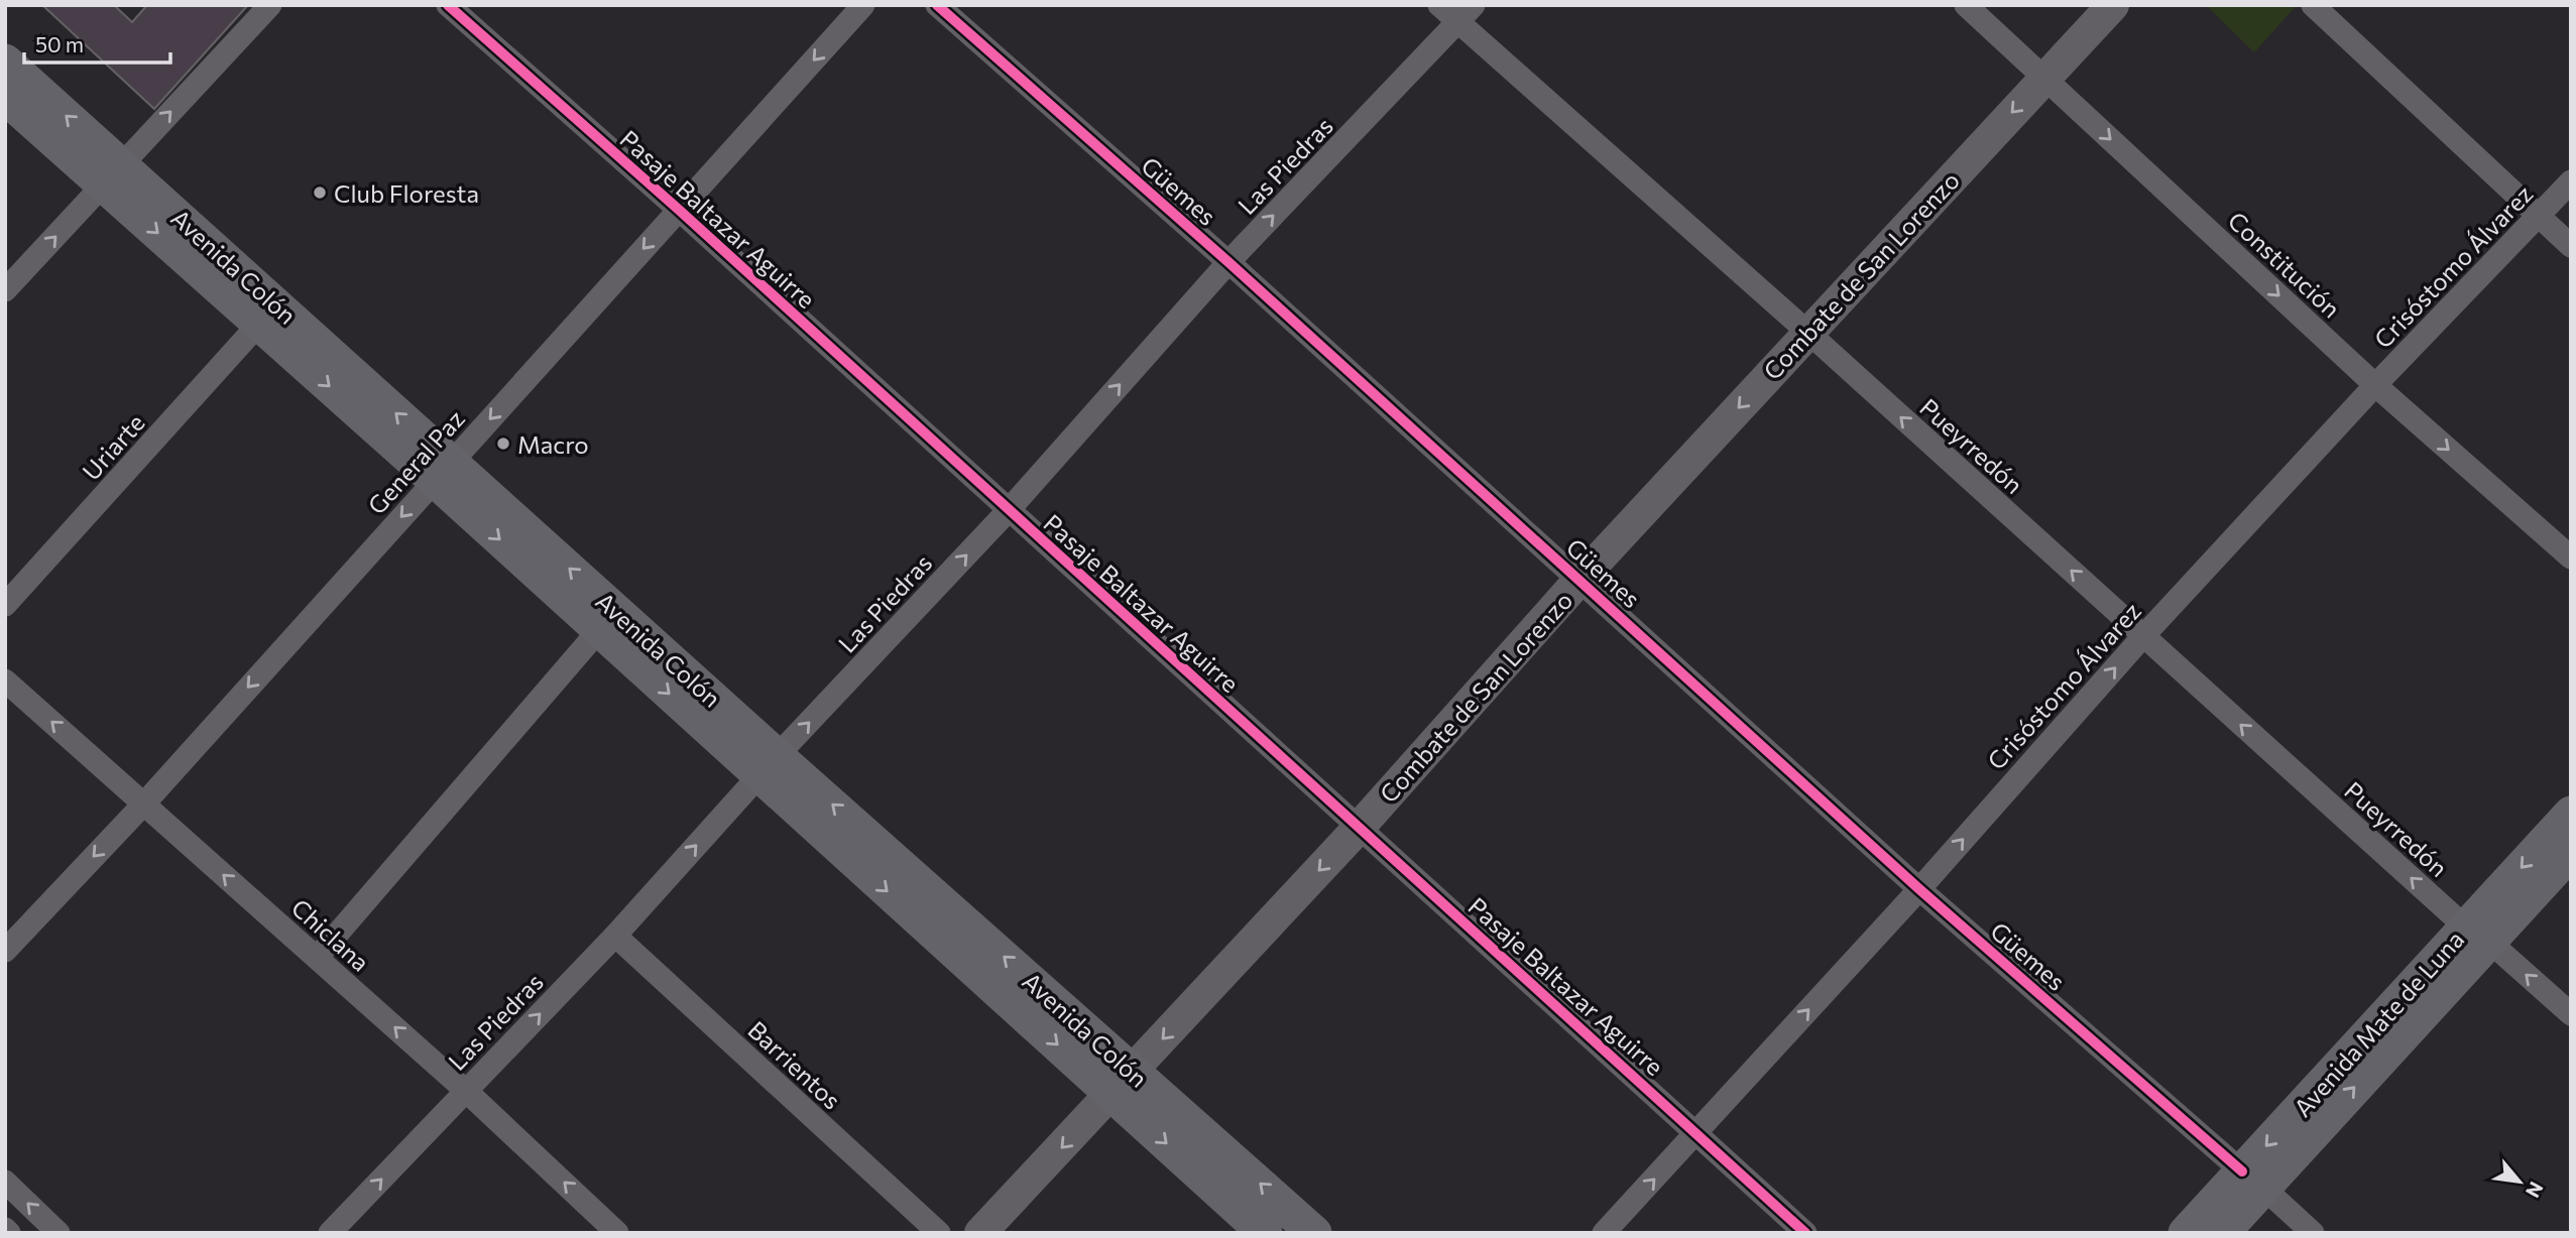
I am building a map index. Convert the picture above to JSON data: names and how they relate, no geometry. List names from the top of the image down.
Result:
{
  "streets": {
    "main road": ["Avenida Colón", "Avenida Mate de Luna"],
    "street": [
      "Las Piedras",
      "Güemes",
      "Pasaje Baltazar Aguirre",
      "Constitución",
      "Crisóstomo Álvarez",
      "Combate de San Lorenzo",
      "Pueyrredón",
      "Uriarte",
      "General Paz",
      "Chiclana",
      "Barrientos"
    ]
  },
  "crossings": [
    ["Las Piedras", "Güemes"],
    ["Las Piedras", "Pasaje Baltazar Aguirre"],
    ["Las Piedras", "Avenida Colón"],
    ["Las Piedras", "Pueyrredón"],
    ["Las Piedras", "Chiclana"],
    ["Las Piedras", "Barrientos"],
    ["Güemes", "Crisóstomo Álvarez"],
    ["Güemes", "Combate de San Lorenzo"],
    ["Güemes", "Avenida Mate de Luna"],
    ["Pasaje Baltazar Aguirre", "Crisóstomo Álvarez"],
    ["Pasaje Baltazar Aguirre", "Combate de San Lorenzo"],
    ["Pasaje Baltazar Aguirre", "General Paz"],
    ["Constitución", "Crisóstomo Álvarez"],
    ["Constitución", "Combate de San Lorenzo"],
    ["Avenida Colón", "Combate de San Lorenzo"],
    ["Avenida Colón", "Uriarte"],
    ["Avenida Colón", "General Paz"],
    ["Crisóstomo Álvarez", "Pueyrredón"],
    ["Combate de San Lorenzo", "Pueyrredón"],
    ["Pueyrredón", "Avenida Mate de Luna"],
    ["General Paz", "Chiclana"]
  ],
  "one_way": [
    "Las Piedras",
    "Constitución",
    "Crisóstomo Álvarez",
    "Combate de San Lorenzo",
    "Pueyrredón",
    "General Paz",
    "Chiclana"
  ],
  "places": ["Club Floresta", "Macro"],
  "scale_bar": "50 m",
  "north": "bottom right"
}
